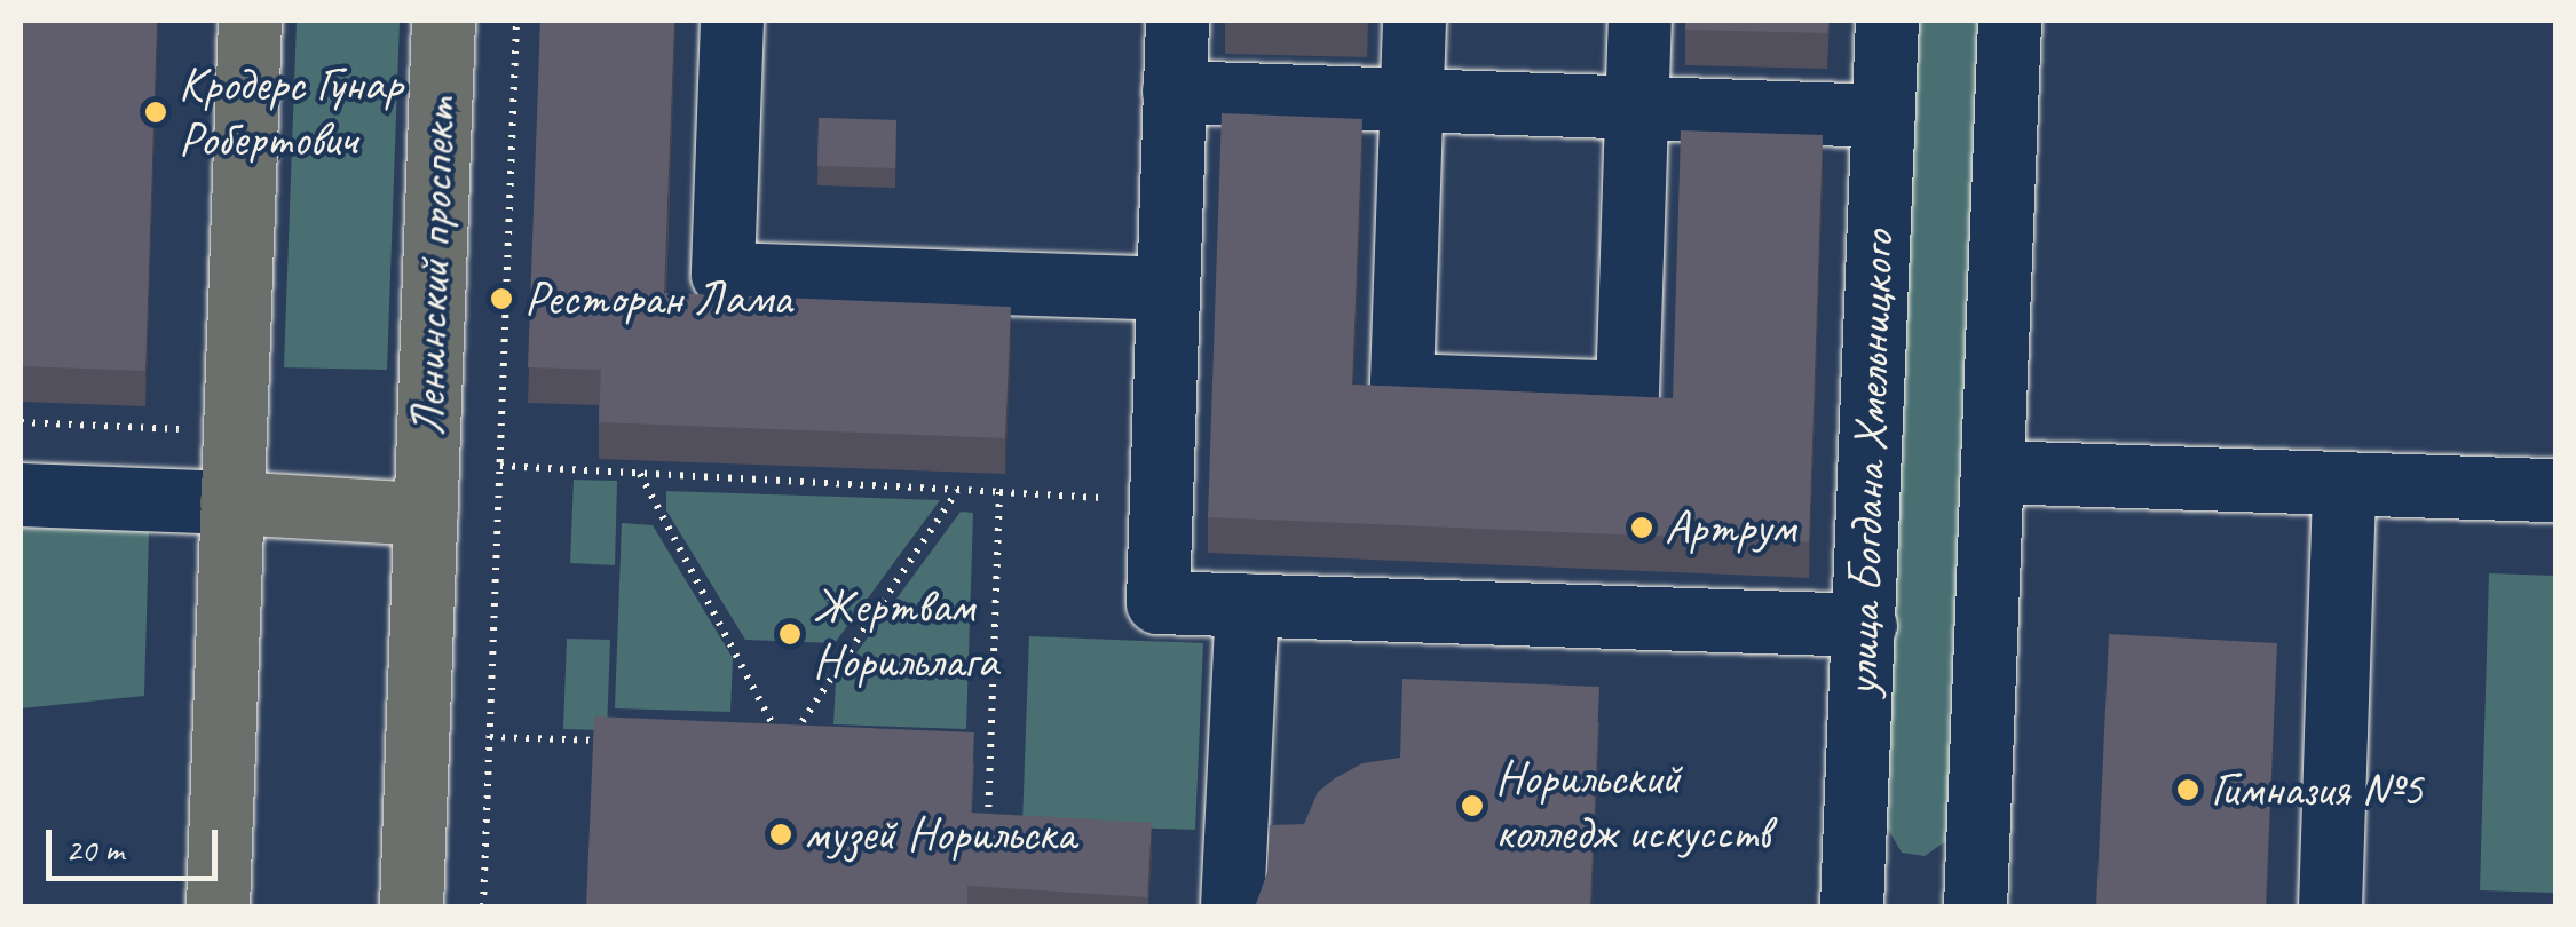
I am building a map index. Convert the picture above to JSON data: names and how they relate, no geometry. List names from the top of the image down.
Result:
{
  "streets": {
    "main road": ["Ленинский проспект"],
    "street": ["улица Богдана Хмельницкого"]
  },
  "places": [
    "Кродерс Гунар Робертович",
    "Ресторан Лама",
    "Артрум",
    "Жертвам Норильлага",
    "Гимназия №5",
    "Норильский колледж искусств",
    "музей Норильска"
  ],
  "scale_bar": "20 m"
}
